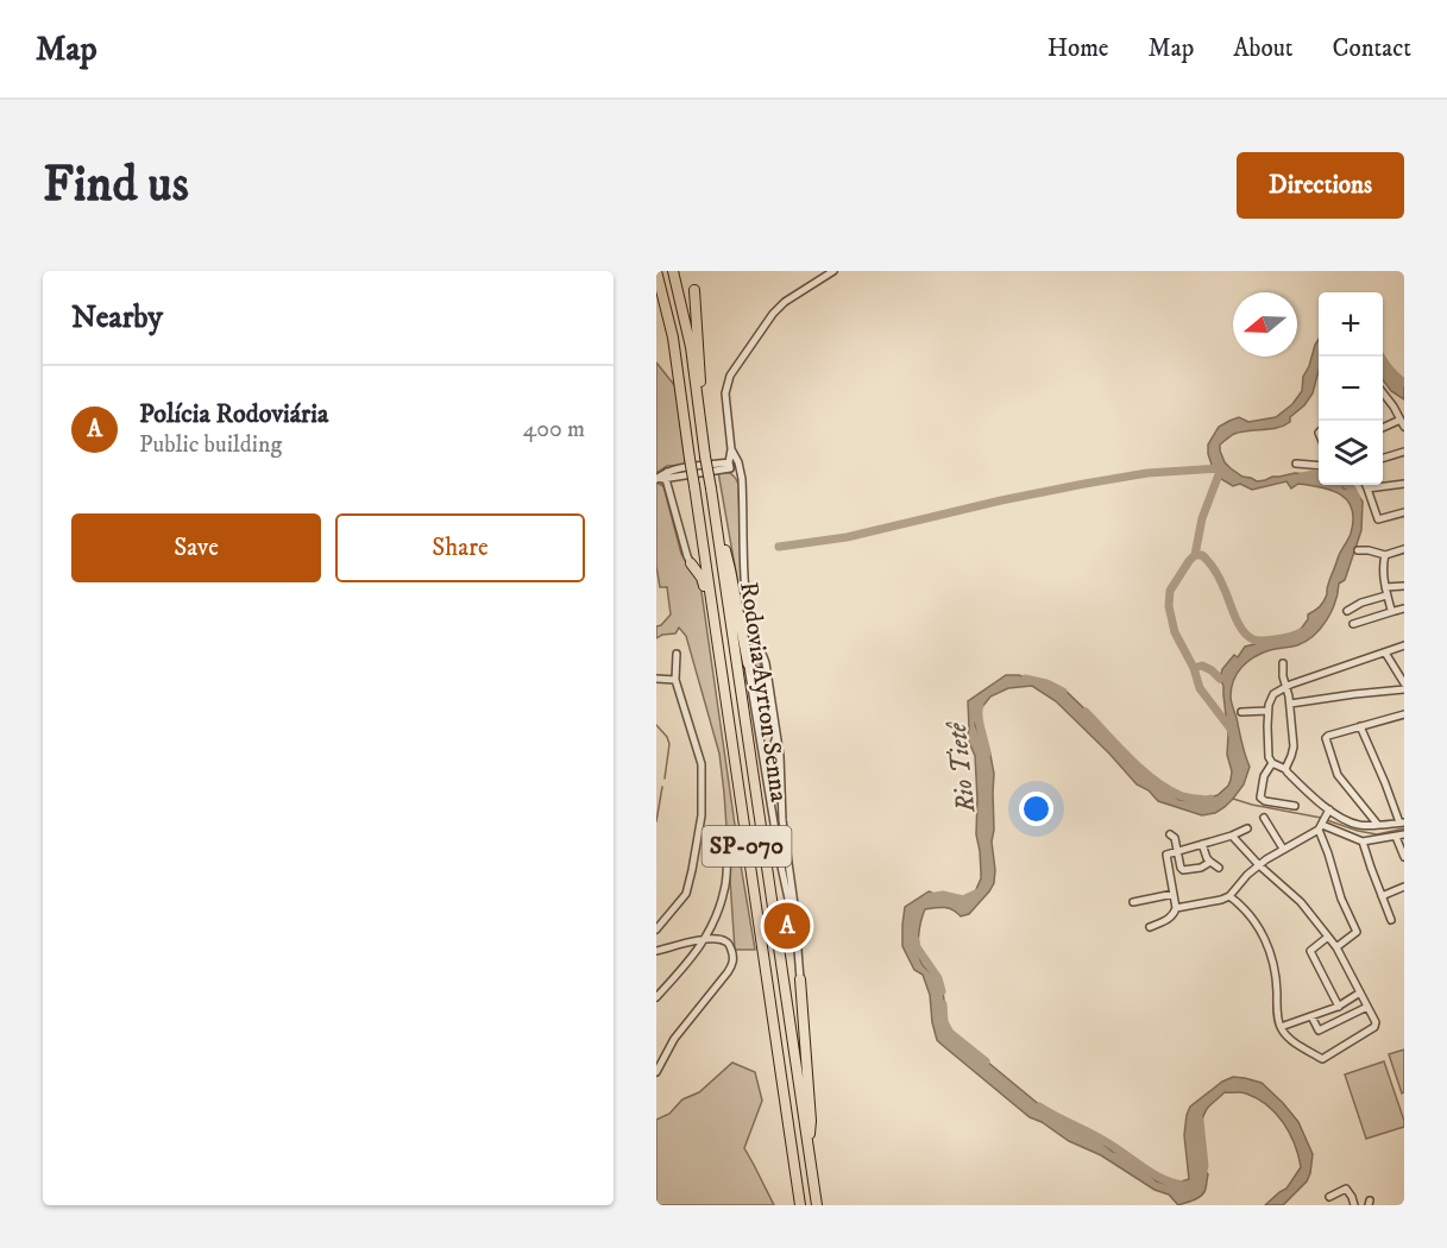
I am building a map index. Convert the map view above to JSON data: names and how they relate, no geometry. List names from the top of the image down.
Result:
{
  "streets": {
    "highway": ["Rodovia Ayrton Senna", "SP-070"]
  },
  "water": ["Rio Tietê"],
  "north": "left",
  "page": {
    "header": "Map",
    "nav": [
      "Home",
      "Map",
      "About",
      "Contact"
    ],
    "buttons": [
      "Directions",
      ["Save", "Share"]
    ],
    "title": "Find us",
    "heading": "Nearby",
    "map_buttons": ["+", "−"],
    "list": [
      {
        "mark": "A",
        "name": "Polícia Rodoviária",
        "note": "Public building",
        "value": "400 m"
      }
    ],
    "pins": "A"
  }
}
